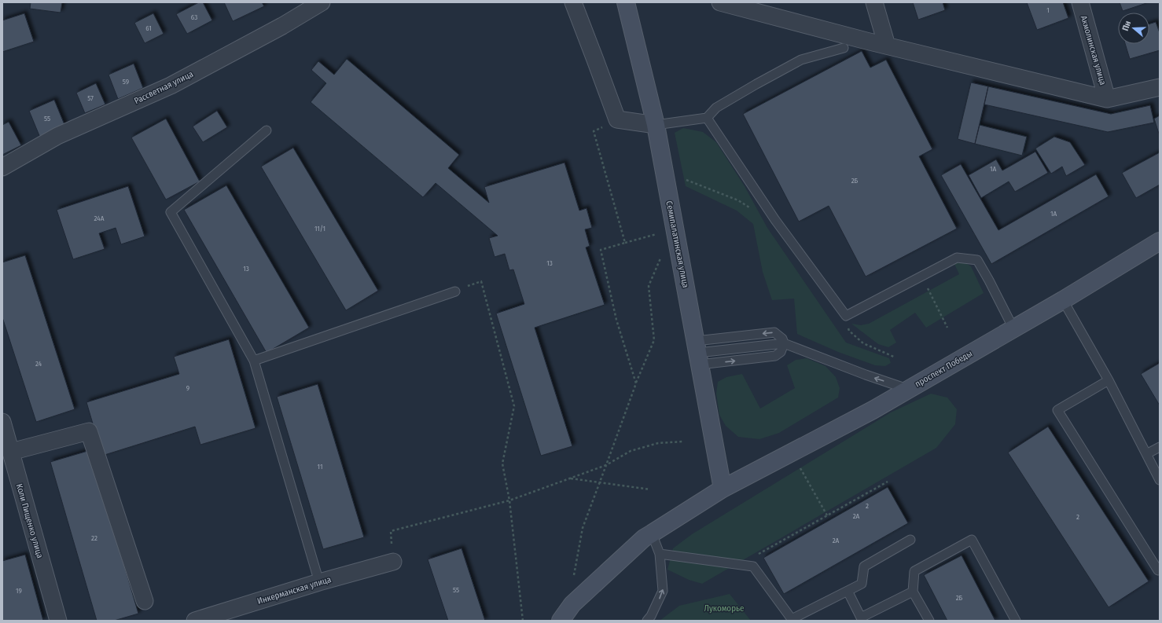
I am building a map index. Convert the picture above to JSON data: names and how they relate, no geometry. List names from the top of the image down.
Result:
{
  "streets": {
    "main road": ["Семипалатинская улица", "проспект Победы"],
    "street": [
      "Акмолинская улица",
      "Рассветная улица",
      "Коли Пищенко улица",
      "Инкерманская улица"
    ]
  },
  "crossings": [
    ["Семипалатинская улица", "проспект Победы"]
  ],
  "parks": ["Лукоморье"],
  "house_numbers": [
    "1",
    "63",
    "61",
    "59",
    "57",
    "55",
    "1А",
    "2Б",
    "1А",
    "24А",
    "11/1",
    "13",
    "13",
    "24",
    "9",
    "11",
    "2",
    "2А",
    "2",
    "22",
    "2А",
    "55",
    "19",
    "2Б"
  ],
  "north": "left"
}
